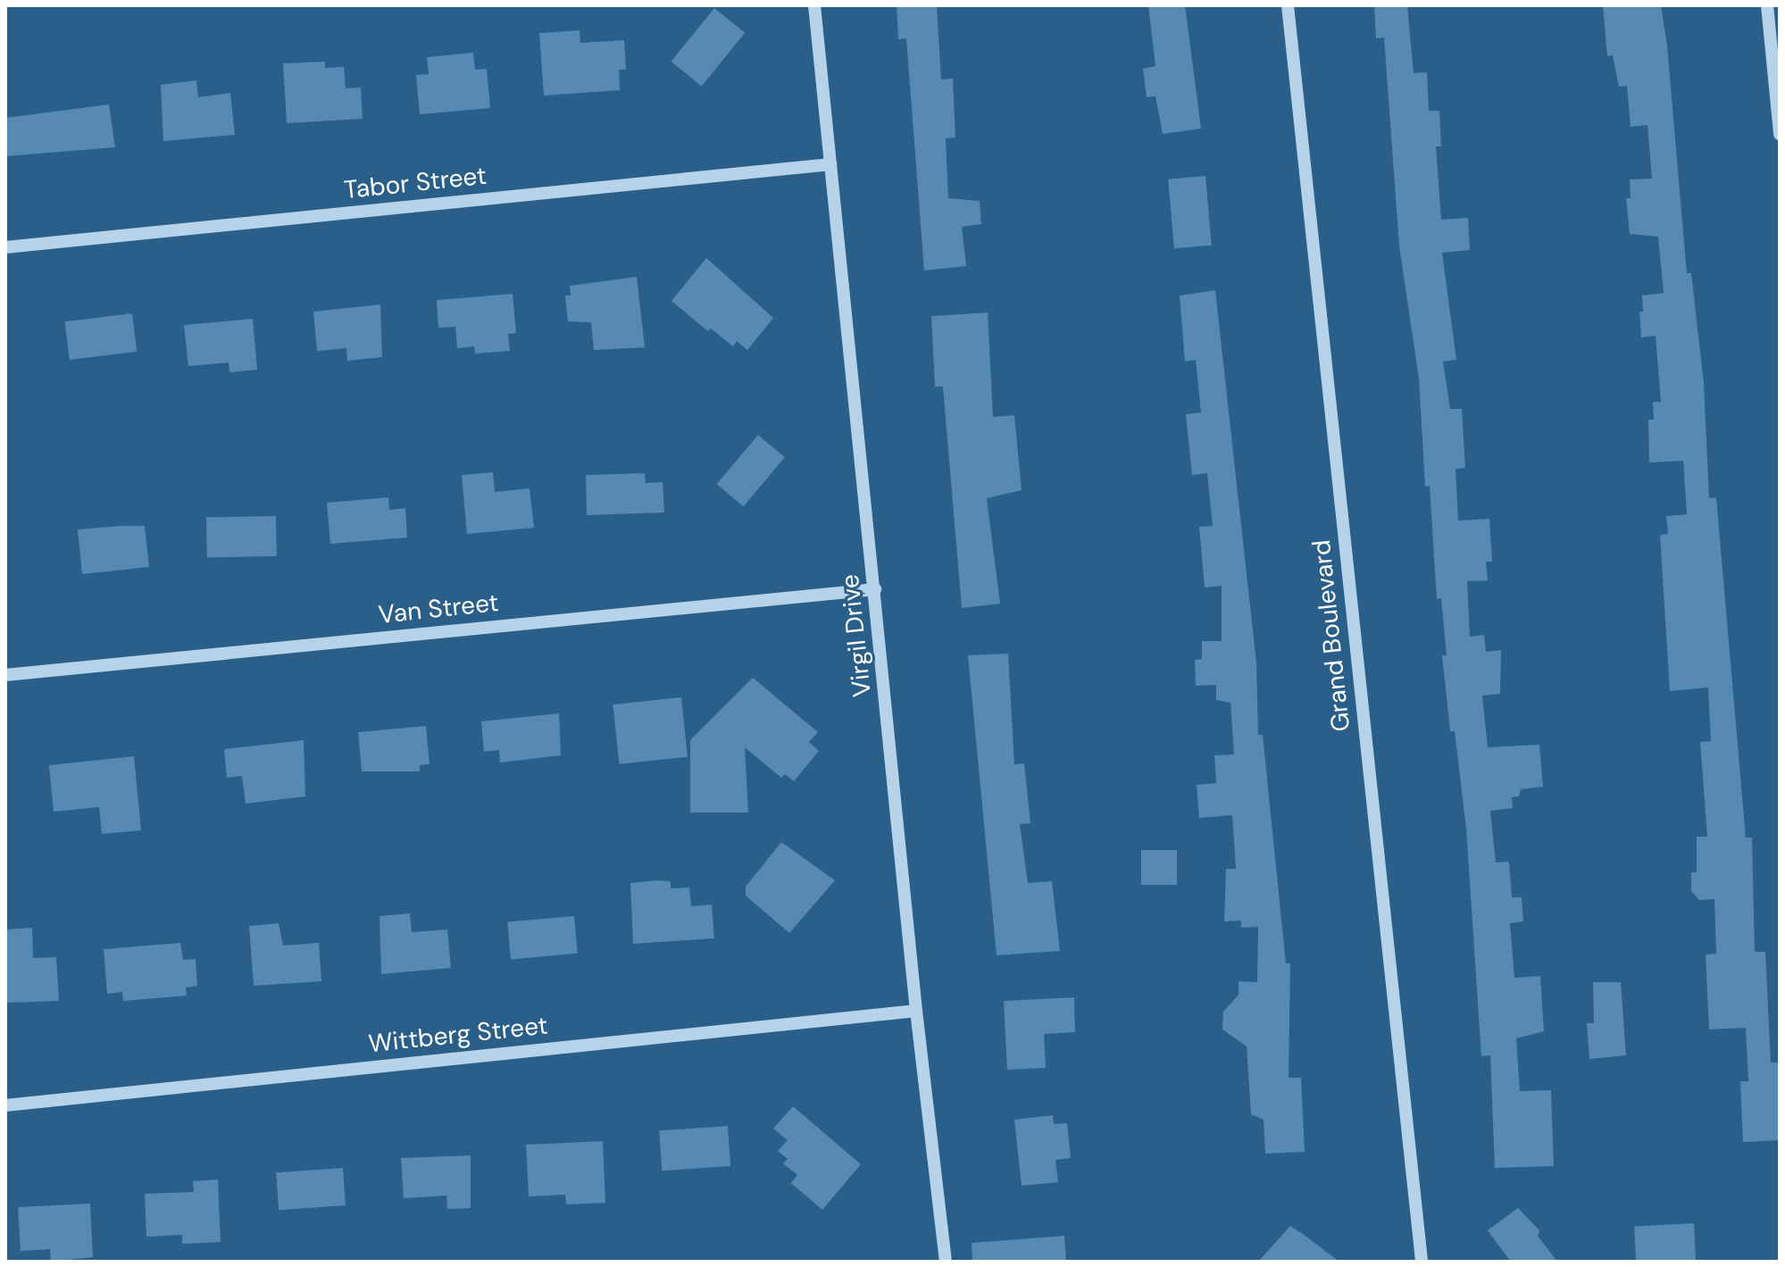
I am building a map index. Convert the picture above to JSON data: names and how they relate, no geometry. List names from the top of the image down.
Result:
{
  "streets": {
    "street": [
      "Tabor Street",
      "Van Street",
      "Virgil Drive",
      "Grand Boulevard",
      "Wittberg Street"
    ]
  },
  "crossings": [
    ["Tabor Street", "Virgil Drive"],
    ["Van Street", "Virgil Drive"],
    ["Virgil Drive", "Wittberg Street"]
  ]
}
